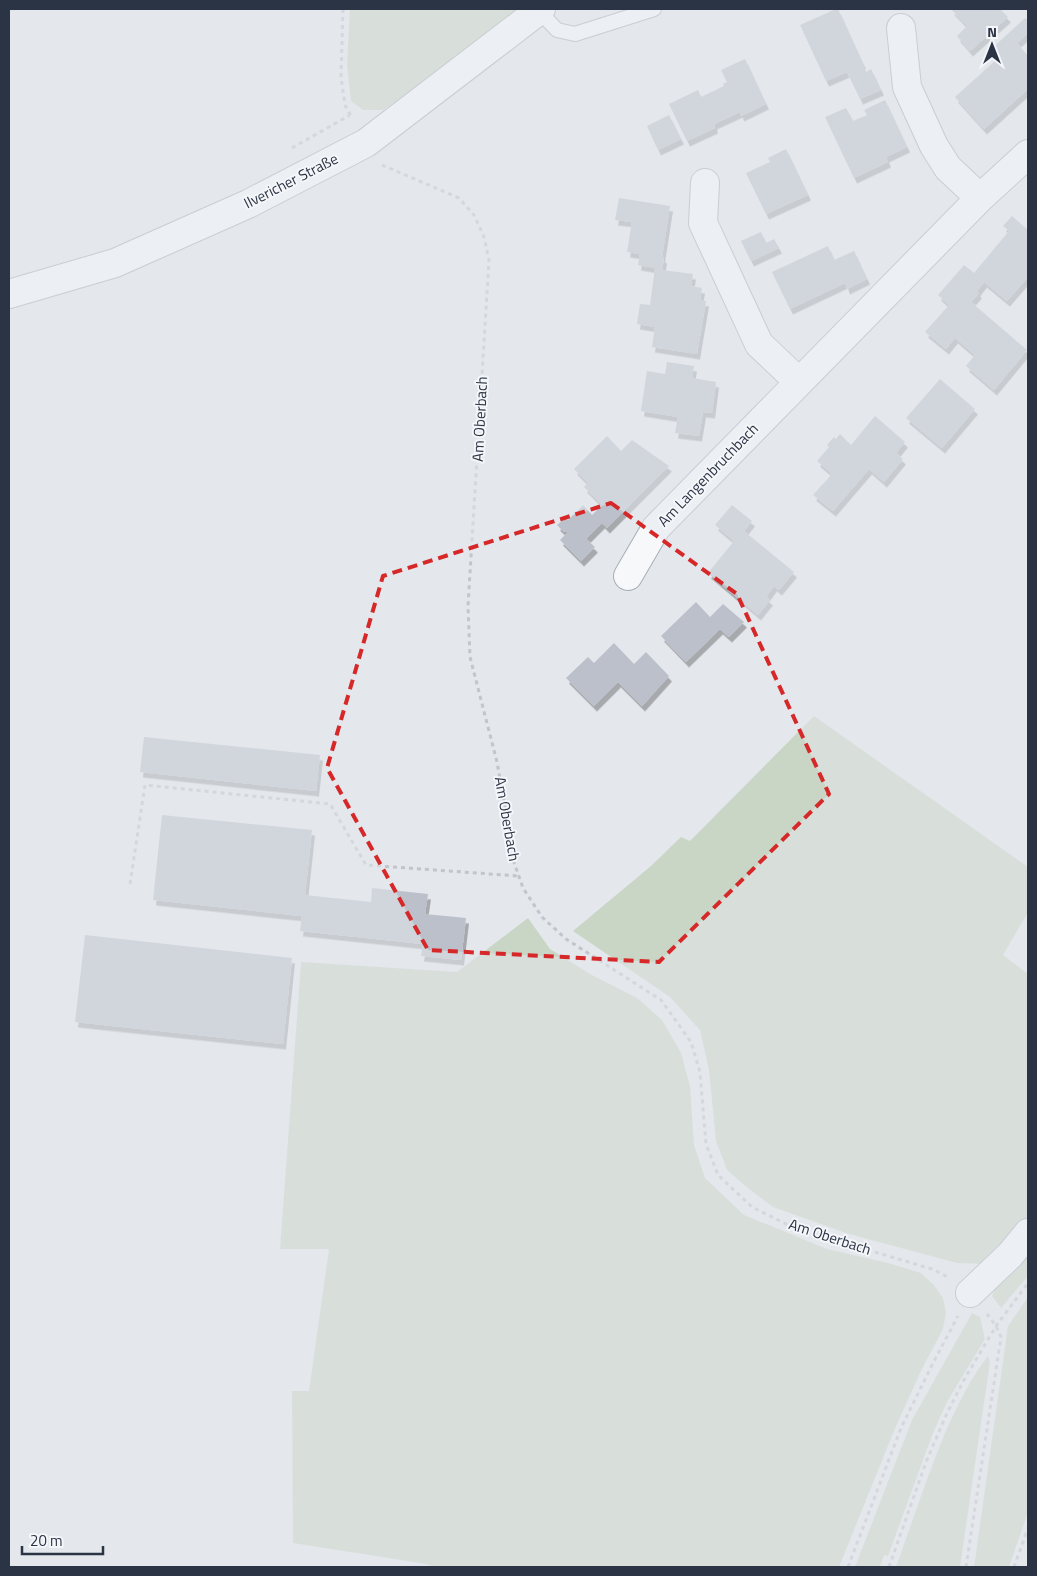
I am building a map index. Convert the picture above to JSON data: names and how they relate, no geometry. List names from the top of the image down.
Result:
{
  "streets": {
    "street": ["Ilvericher Straße", "Am Langenbruchbach"],
    "path": ["Am Oberbach"]
  },
  "crossings": [
    ["Ilvericher Straße", "Am Oberbach"]
  ],
  "scale_bar": "20 m",
  "north": "top"
}
